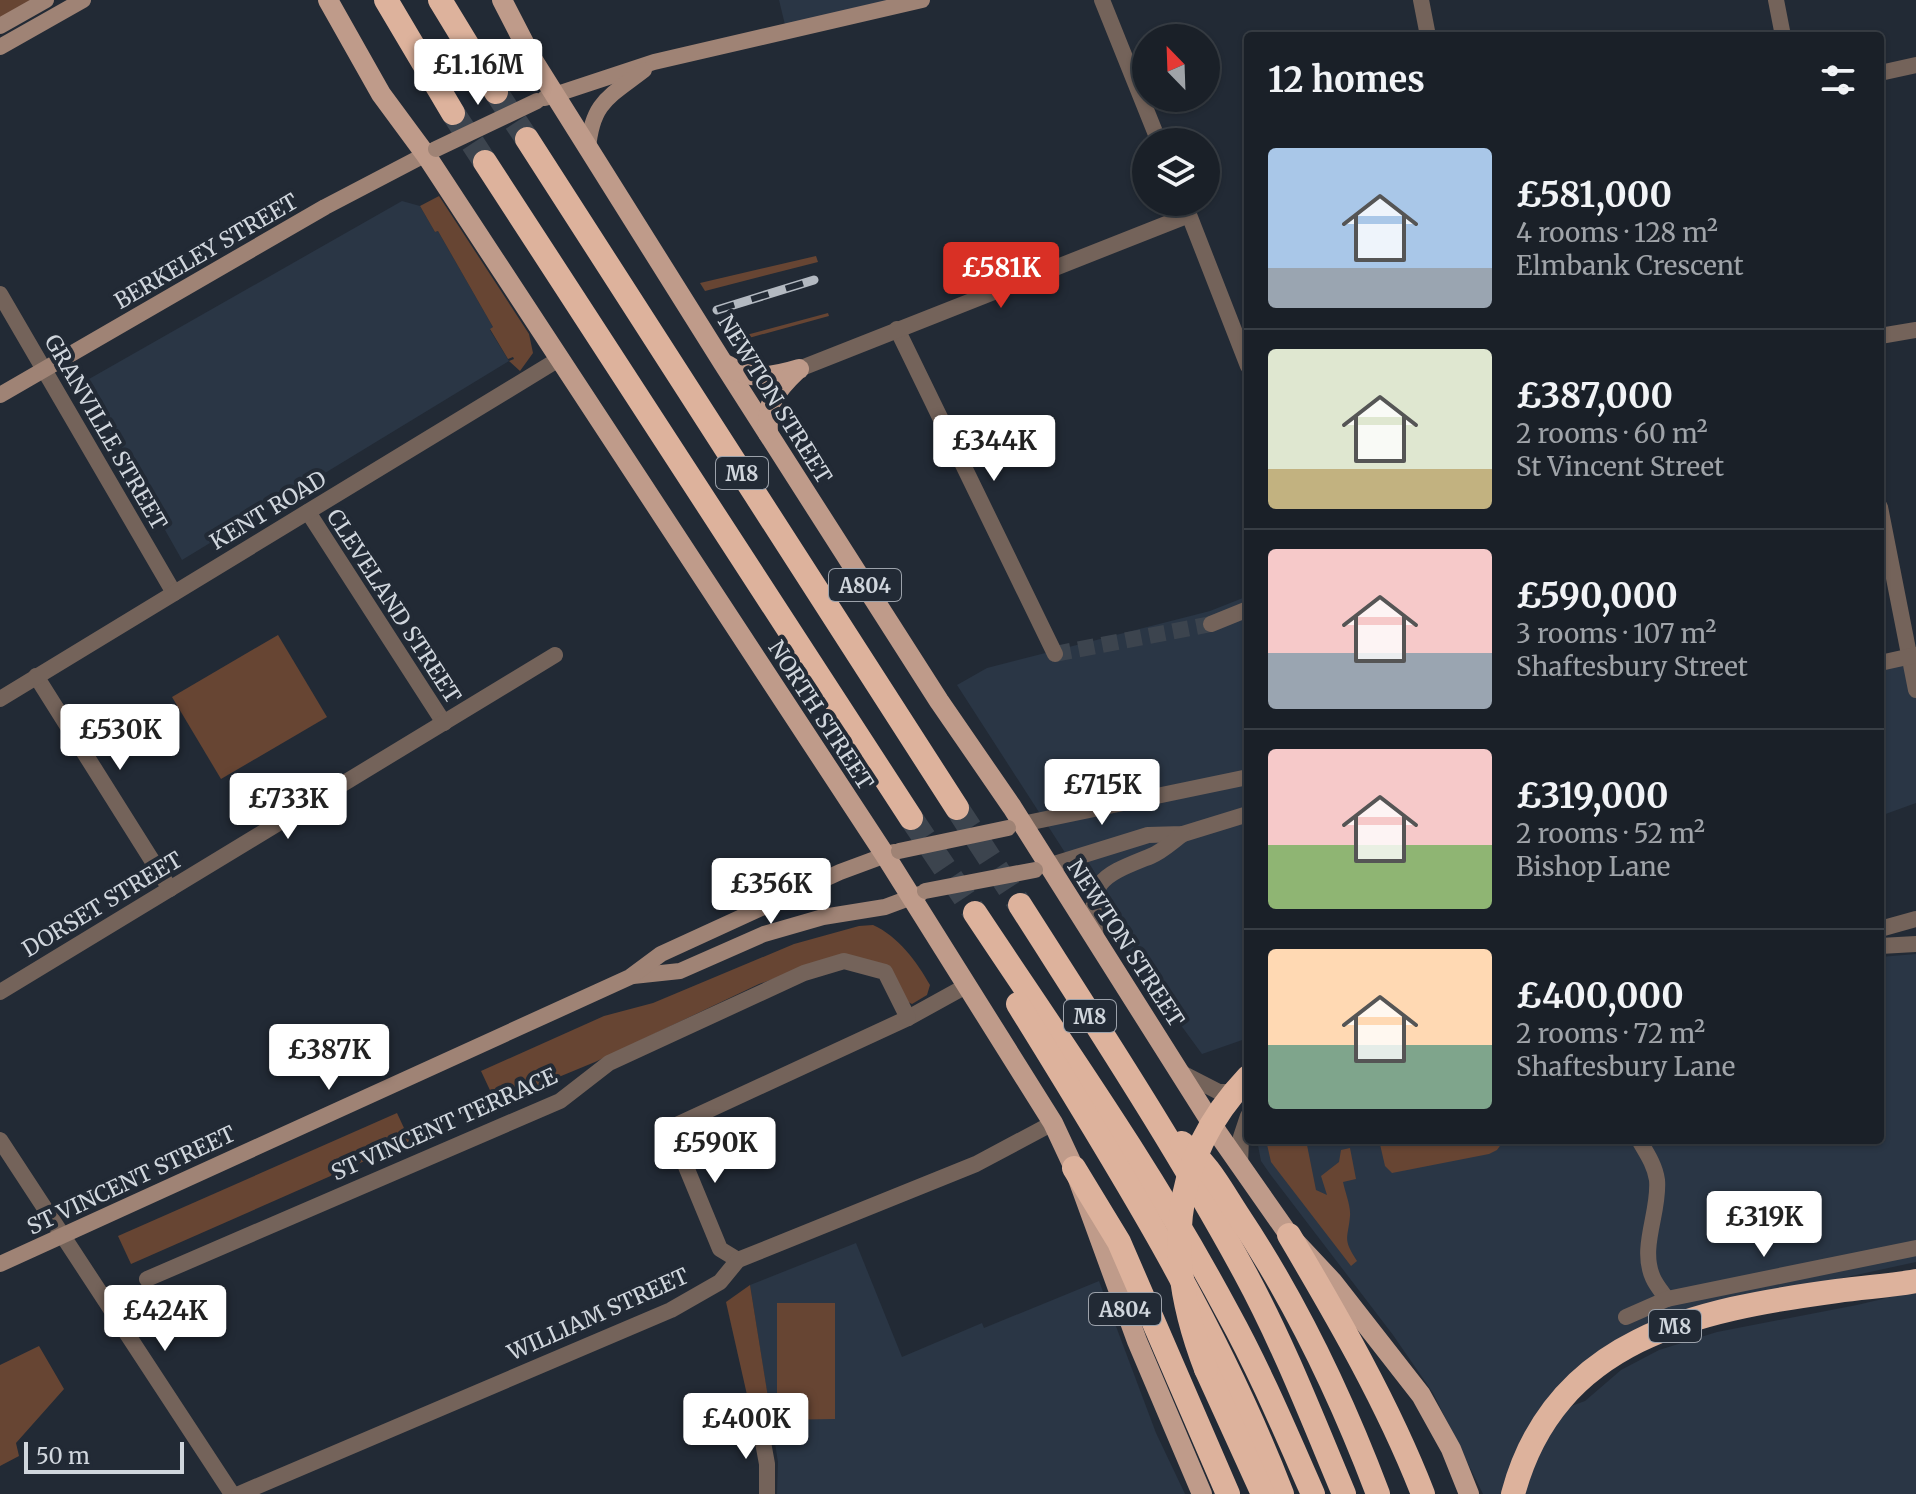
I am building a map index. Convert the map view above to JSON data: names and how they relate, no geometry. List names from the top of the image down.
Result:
{
  "streets": {
    "highway": ["M8"],
    "main road": ["NEWTON STREET", "A804", "NORTH STREET"],
    "street": [
      "BERKELEY STREET",
      "GRANVILLE STREET",
      "KENT ROAD",
      "CLEVELAND STREET",
      "DORSET STREET",
      "ST VINCENT TERRACE",
      "ST VINCENT STREET",
      "WILLIAM STREET"
    ]
  },
  "crossings": [
    ["BERKELEY STREET", "NEWTON STREET"],
    ["BERKELEY STREET", "GRANVILLE STREET"],
    ["BERKELEY STREET", "NORTH STREET"],
    ["NEWTON STREET", "ST VINCENT STREET"],
    ["GRANVILLE STREET", "KENT ROAD"],
    ["KENT ROAD", "CLEVELAND STREET"],
    ["KENT ROAD", "NORTH STREET"],
    ["CLEVELAND STREET", "DORSET STREET"],
    ["NORTH STREET", "ST VINCENT STREET"],
    ["NORTH STREET", "WILLIAM STREET"]
  ],
  "scale_bar": "50 m",
  "north": "top left",
  "page": {
    "heading": "12 homes",
    "price": [
      "£1.16M",
      "£581K",
      "£344K",
      "£530K",
      "£715K",
      "£733K",
      "£356K",
      "£387K",
      "£590K",
      "£319K",
      "£424K",
      "£400K"
    ],
    "list": [
      {
        "name": "£581,000",
        "note": "4 rooms · 128 m² · Elmbank Crescent"
      },
      {
        "name": "£387,000",
        "note": "2 rooms · 60 m² · St Vincent Street"
      },
      {
        "name": "£590,000",
        "note": "3 rooms · 107 m² · Shaftesbury Street"
      },
      {
        "name": "£319,000",
        "note": "2 rooms · 52 m² · Bishop Lane"
      },
      {
        "name": "£400,000",
        "note": "2 rooms · 72 m² · Shaftesbury Lane"
      }
    ],
    "scale": "50 m"
  }
}
